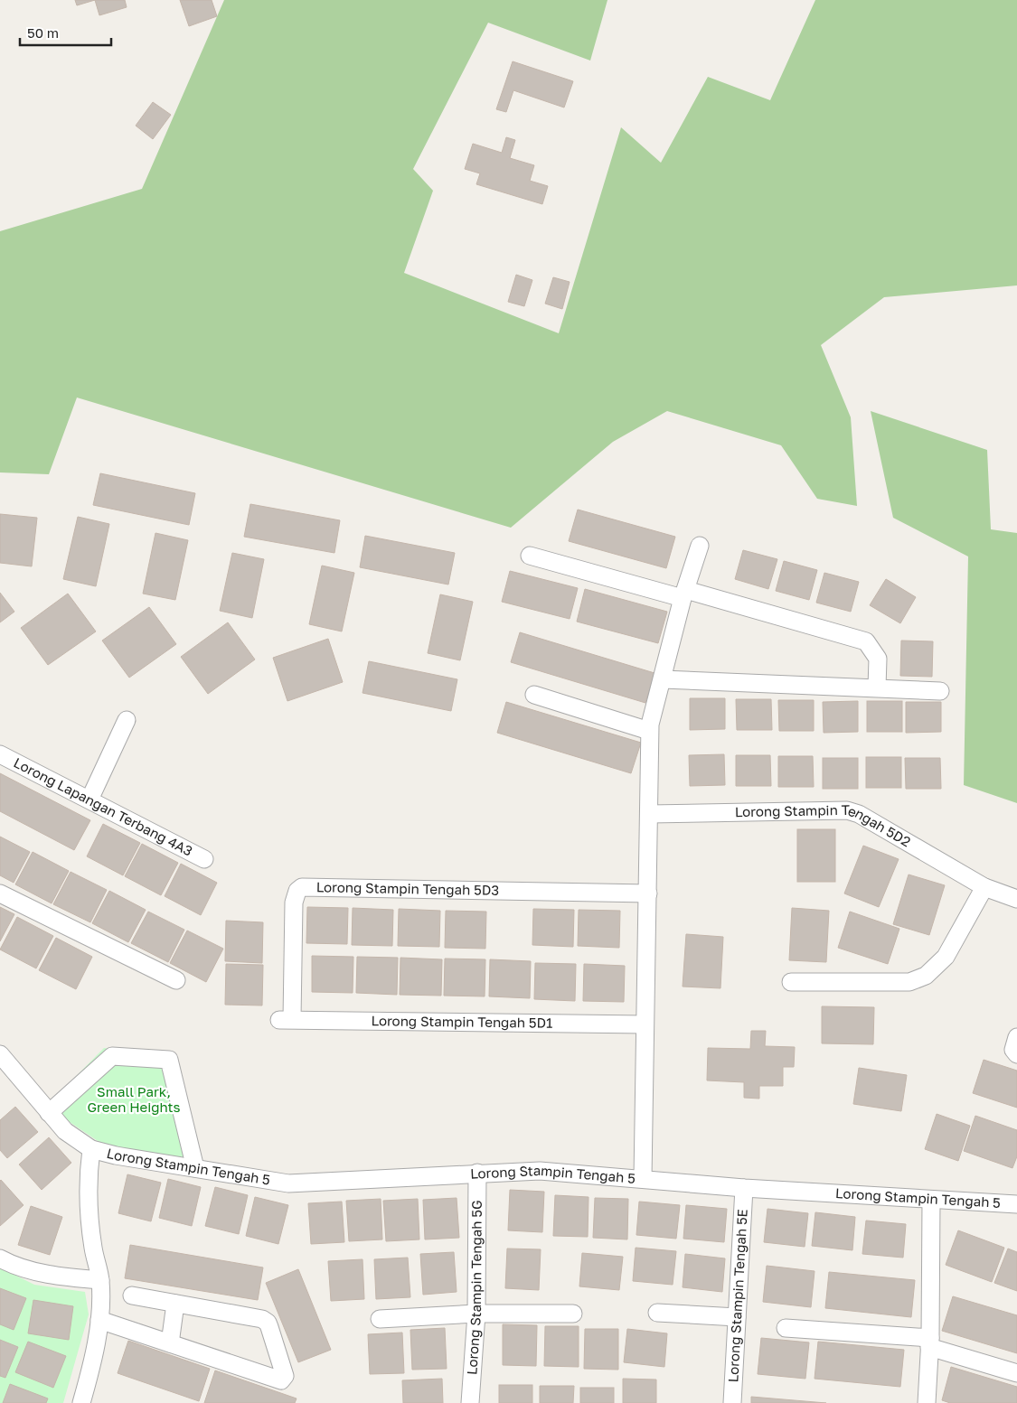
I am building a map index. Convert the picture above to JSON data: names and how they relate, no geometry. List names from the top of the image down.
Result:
{
  "streets": {
    "street": [
      "Lorong Lapangan Terbang 4A3",
      "Lorong Stampin Tengah 5D2",
      "Lorong Stampin Tengah 5D3",
      "Lorong Stampin Tengah 5D1",
      "Lorong Stampin Tengah 5",
      "Lorong Stampin Tengah 5G",
      "Lorong Stampin Tengah 5E"
    ]
  },
  "crossings": [
    ["Lorong Stampin Tengah 5D3", "Lorong Stampin Tengah 5D1"],
    ["Lorong Stampin Tengah 5", "Lorong Stampin Tengah 5G"],
    ["Lorong Stampin Tengah 5", "Lorong Stampin Tengah 5E"]
  ],
  "parks": ["Small Park, Green Heights"],
  "scale_bar": "50 m"
}
